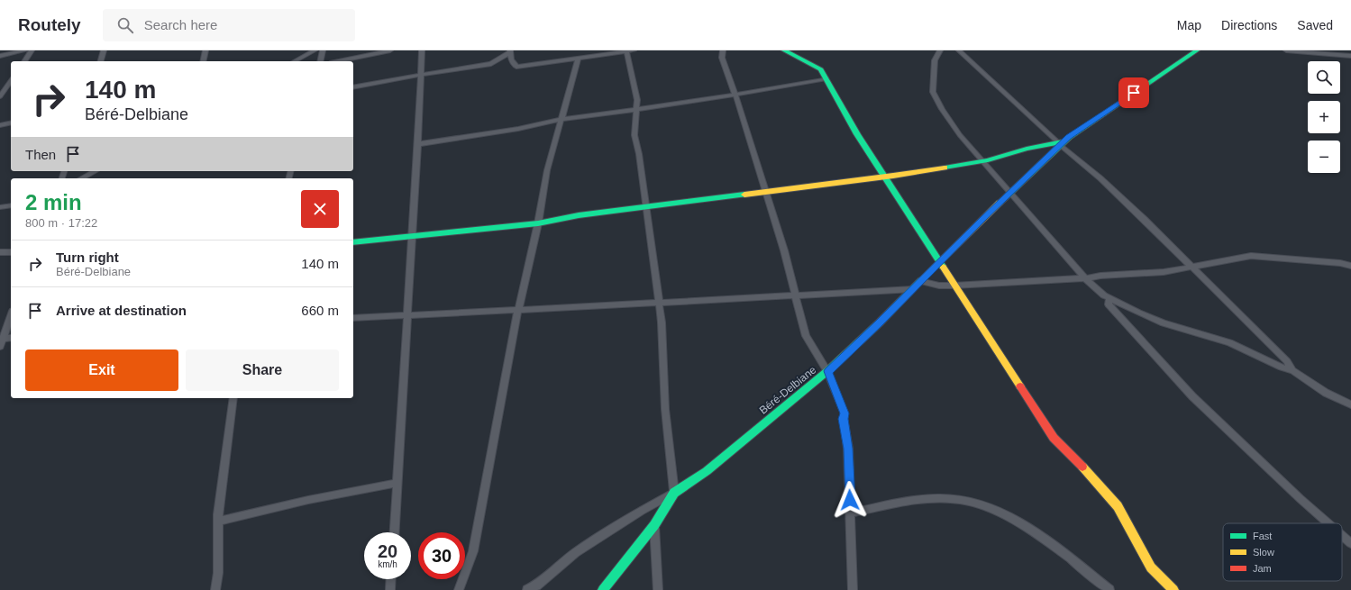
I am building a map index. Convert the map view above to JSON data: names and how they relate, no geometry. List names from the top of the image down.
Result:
{
  "streets": {
    "street": ["Béré-Delbiane"]
  },
  "legend": ["Fast", "Slow", "Jam"],
  "page": {
    "header": "Routely",
    "search": "Search here",
    "nav": ["Map", "Directions", "Saved"],
    "map_buttons": ["+", "−"],
    "turn": ["140 m", "Béré-Delbiane"],
    "then": "Then",
    "heading": ["2 min", "800 m · 17:22"],
    "list": [
      {
        "name": "Turn right",
        "note": "Béré-Delbiane",
        "value": "140 m"
      },
      {
        "name": "Arrive at destination",
        "value": "660 m"
      }
    ],
    "buttons": ["Exit", "Share"],
    "speed": "20 km/h",
    "limit": "30"
  }
}
